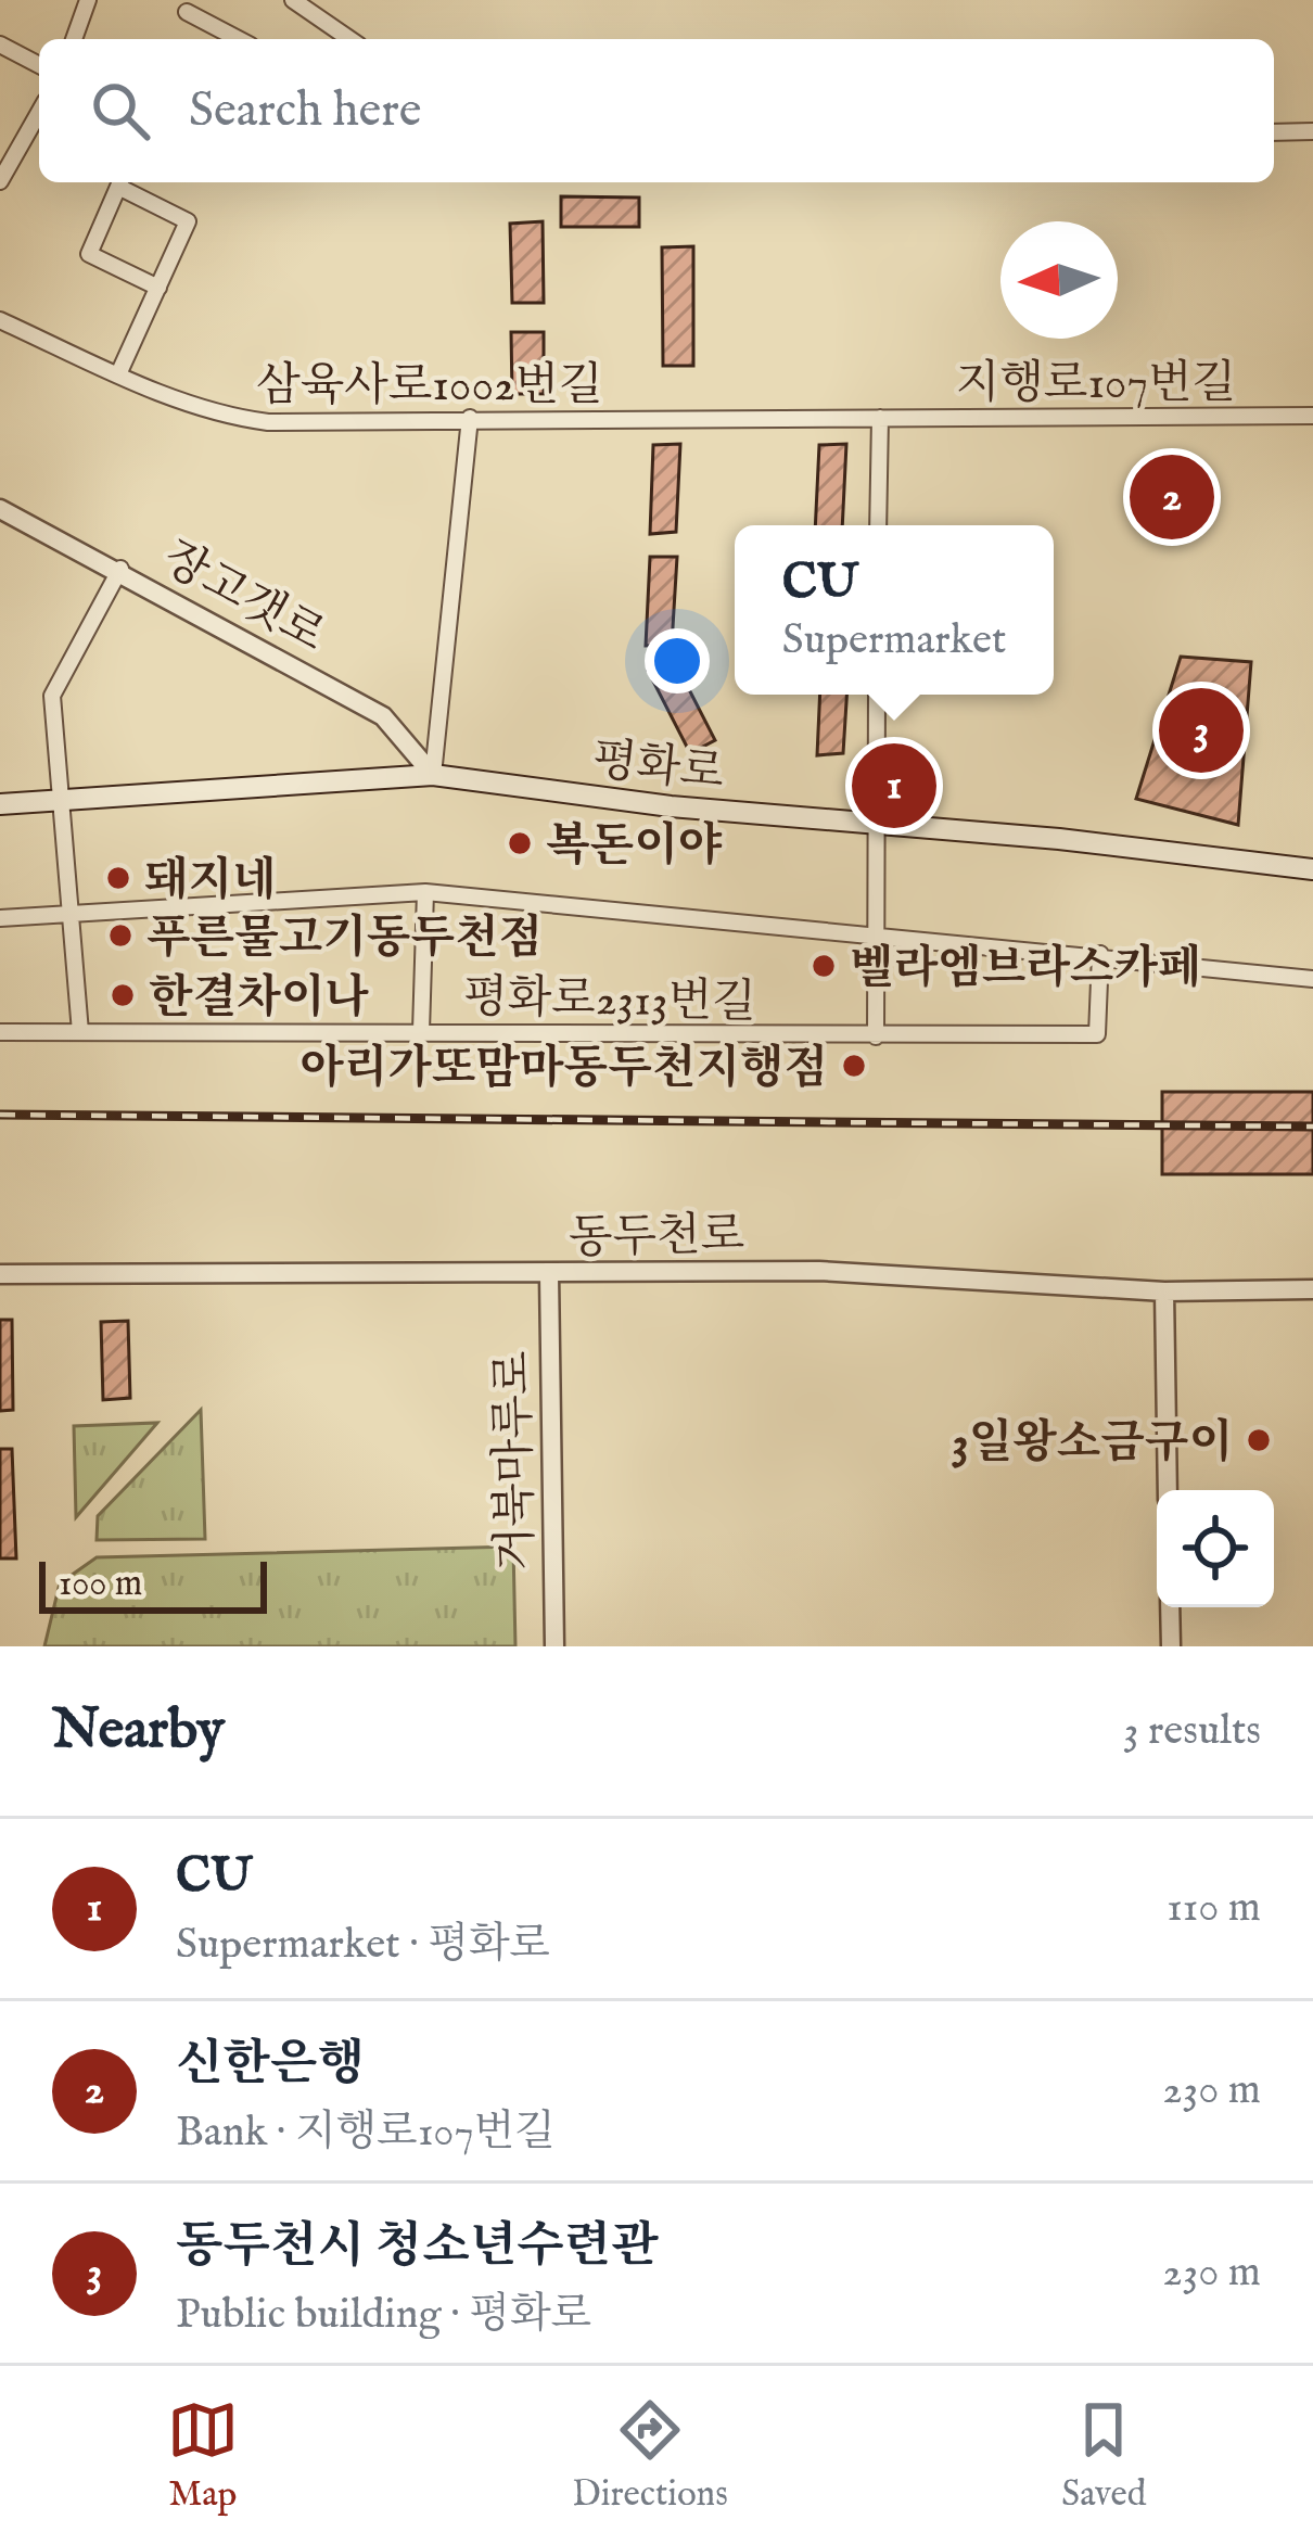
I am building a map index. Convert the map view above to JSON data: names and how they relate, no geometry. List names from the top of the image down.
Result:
{
  "streets": {
    "main road": ["평화로"],
    "street": [
      "지행로107번길",
      "삼육사로1002번길",
      "장고갯로",
      "평화로2313번길",
      "동두천로",
      "거북마루로"
    ]
  },
  "crossings": [
    ["지행로107번길", "삼육사로1002번길"],
    ["장고갯로", "평화로"],
    ["동두천로", "거북마루로"]
  ],
  "places": [
    "복돈이야",
    "돼지네",
    "푸른물고기동두천점",
    "벨라엠브라스카페",
    "한결차이나",
    "아리가또맘마동두천지행점",
    "3일왕소금구이"
  ],
  "scale_bar": "100 m",
  "north": "left",
  "page": {
    "search": "Search here",
    "pins": ["2", "3", "1"],
    "popup": ["CU", "Supermarket"],
    "scale": "100 m",
    "heading": ["Nearby", "3 results"],
    "list": [
      {
        "mark": "1",
        "name": "CU",
        "note": "Supermarket · 평화로",
        "value": "110 m"
      },
      {
        "mark": "2",
        "name": "신한은행",
        "note": "Bank · 지행로107번길",
        "value": "230 m"
      },
      {
        "mark": "3",
        "name": "동두천시 청소년수련관",
        "note": "Public building · 평화로",
        "value": "230 m"
      }
    ],
    "nav": ["Map", "Directions", "Saved"]
  }
}
